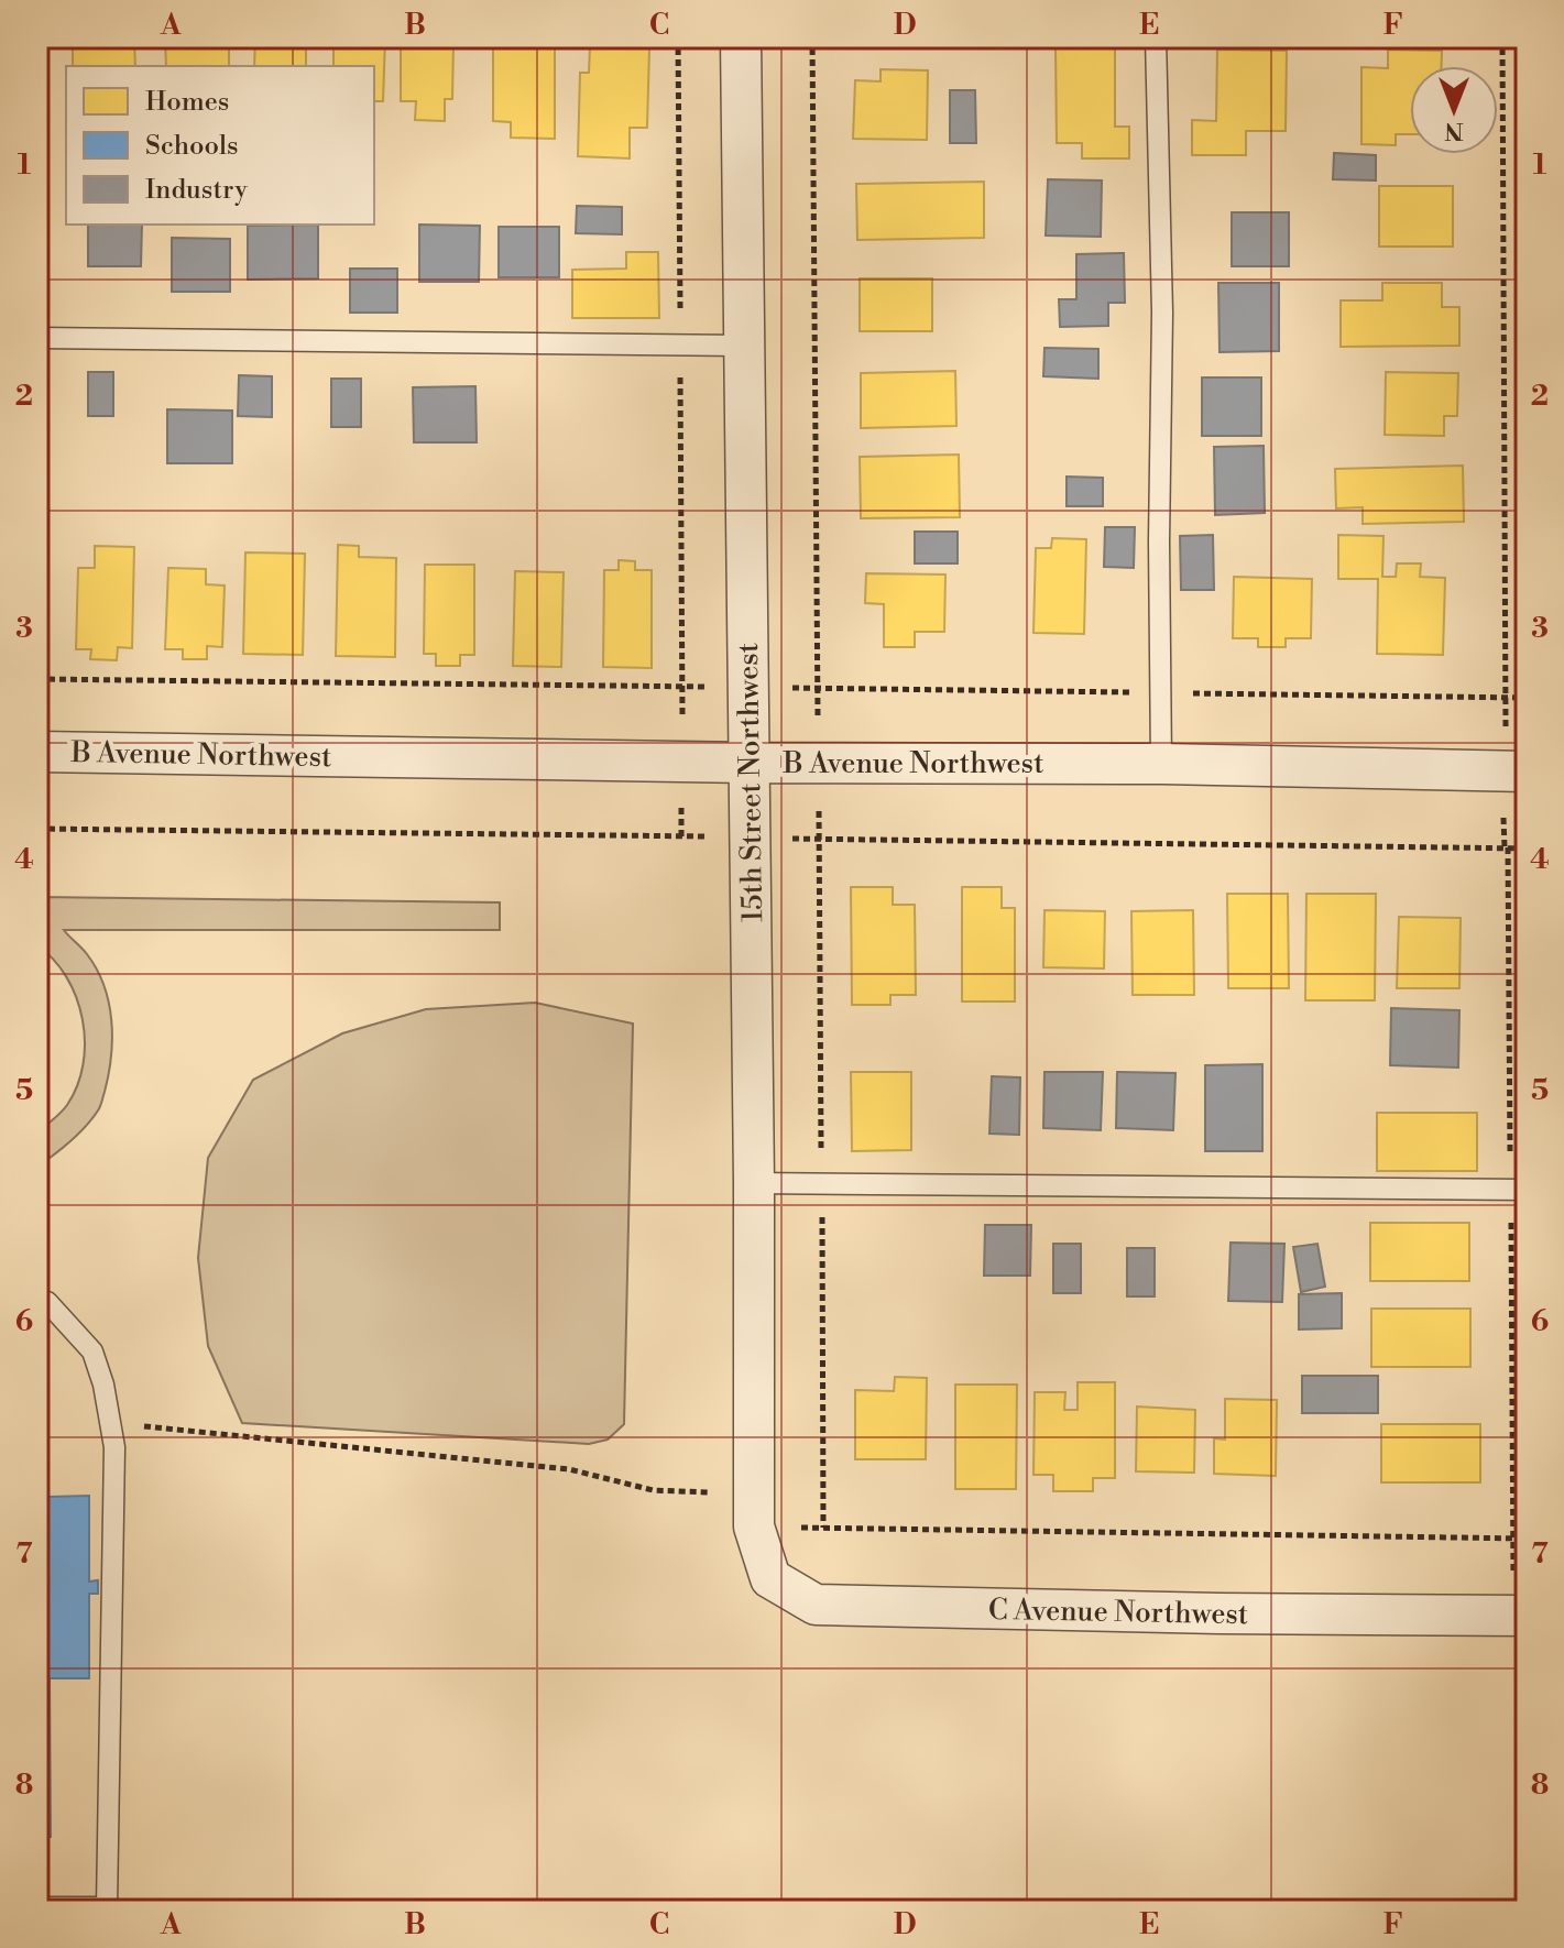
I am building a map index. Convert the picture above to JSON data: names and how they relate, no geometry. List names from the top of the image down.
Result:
{
  "streets": {
    "street": ["B Avenue Northwest", "15th Street Northwest", "C Avenue Northwest"]
  },
  "crossings": [
    ["B Avenue Northwest", "15th Street Northwest"],
    ["15th Street Northwest", "C Avenue Northwest"]
  ],
  "legend": ["Homes", "Schools", "Industry"],
  "north": "bottom",
  "grid": {
    "columns": [
      "A",
      "B",
      "C",
      "D",
      "E",
      "F"
    ],
    "rows": [
      "1",
      "2",
      "3",
      "4",
      "5",
      "6",
      "7",
      "8"
    ]
  }
}
